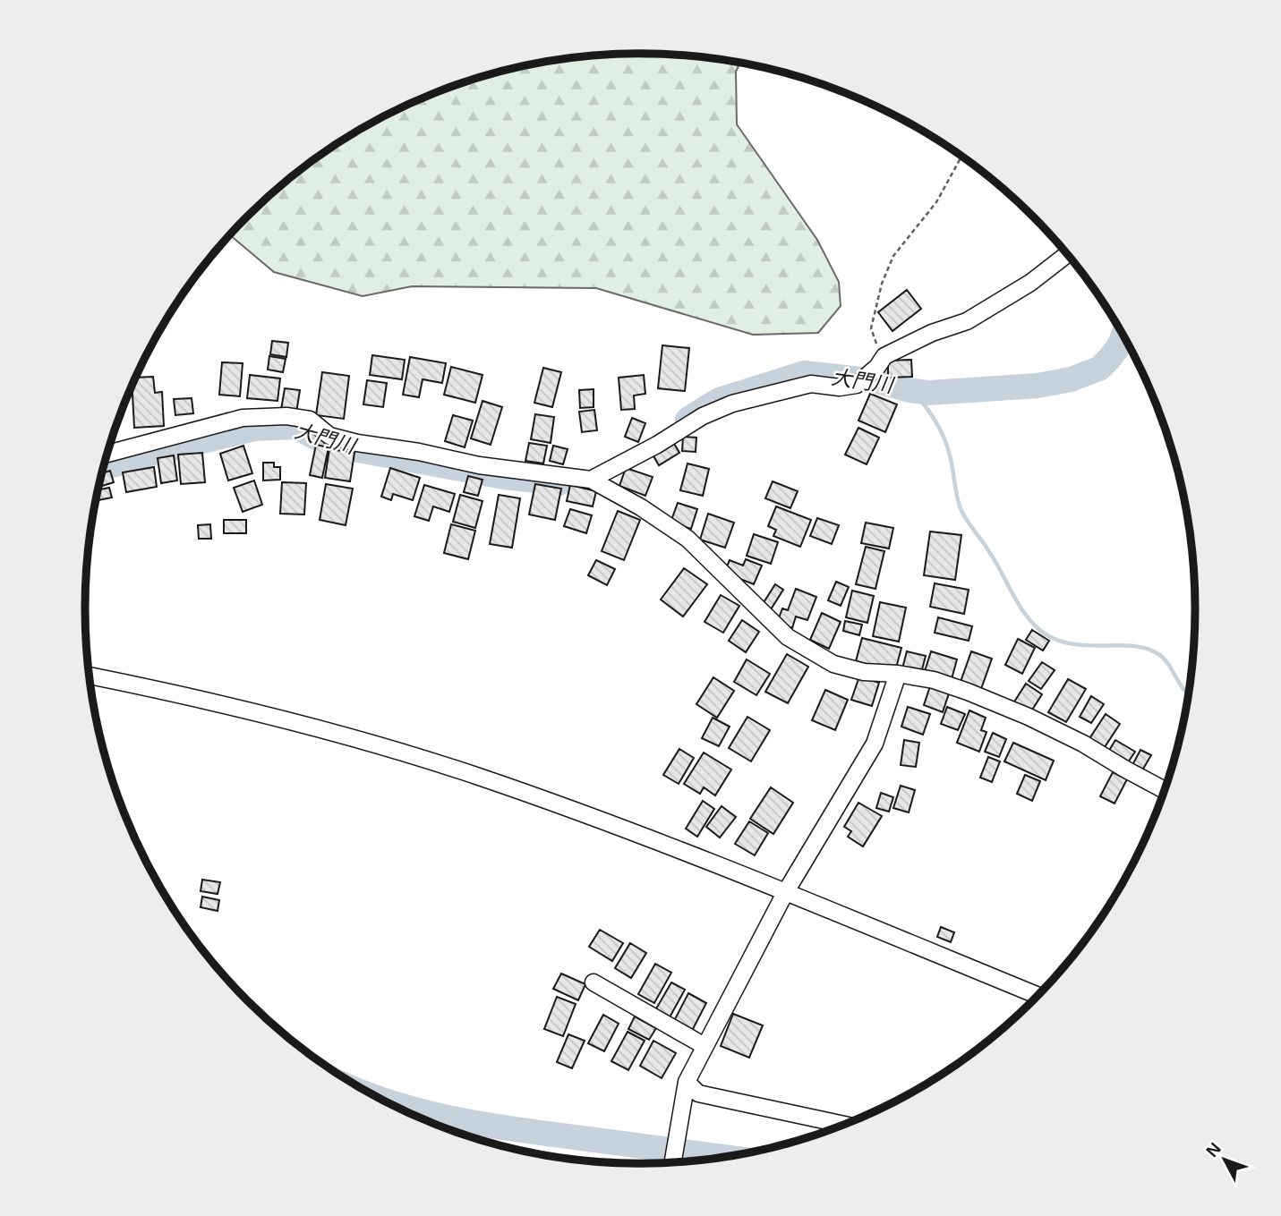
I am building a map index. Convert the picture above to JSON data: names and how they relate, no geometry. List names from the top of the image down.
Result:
{
  "water": ["大門川"],
  "north": "top left"
}
